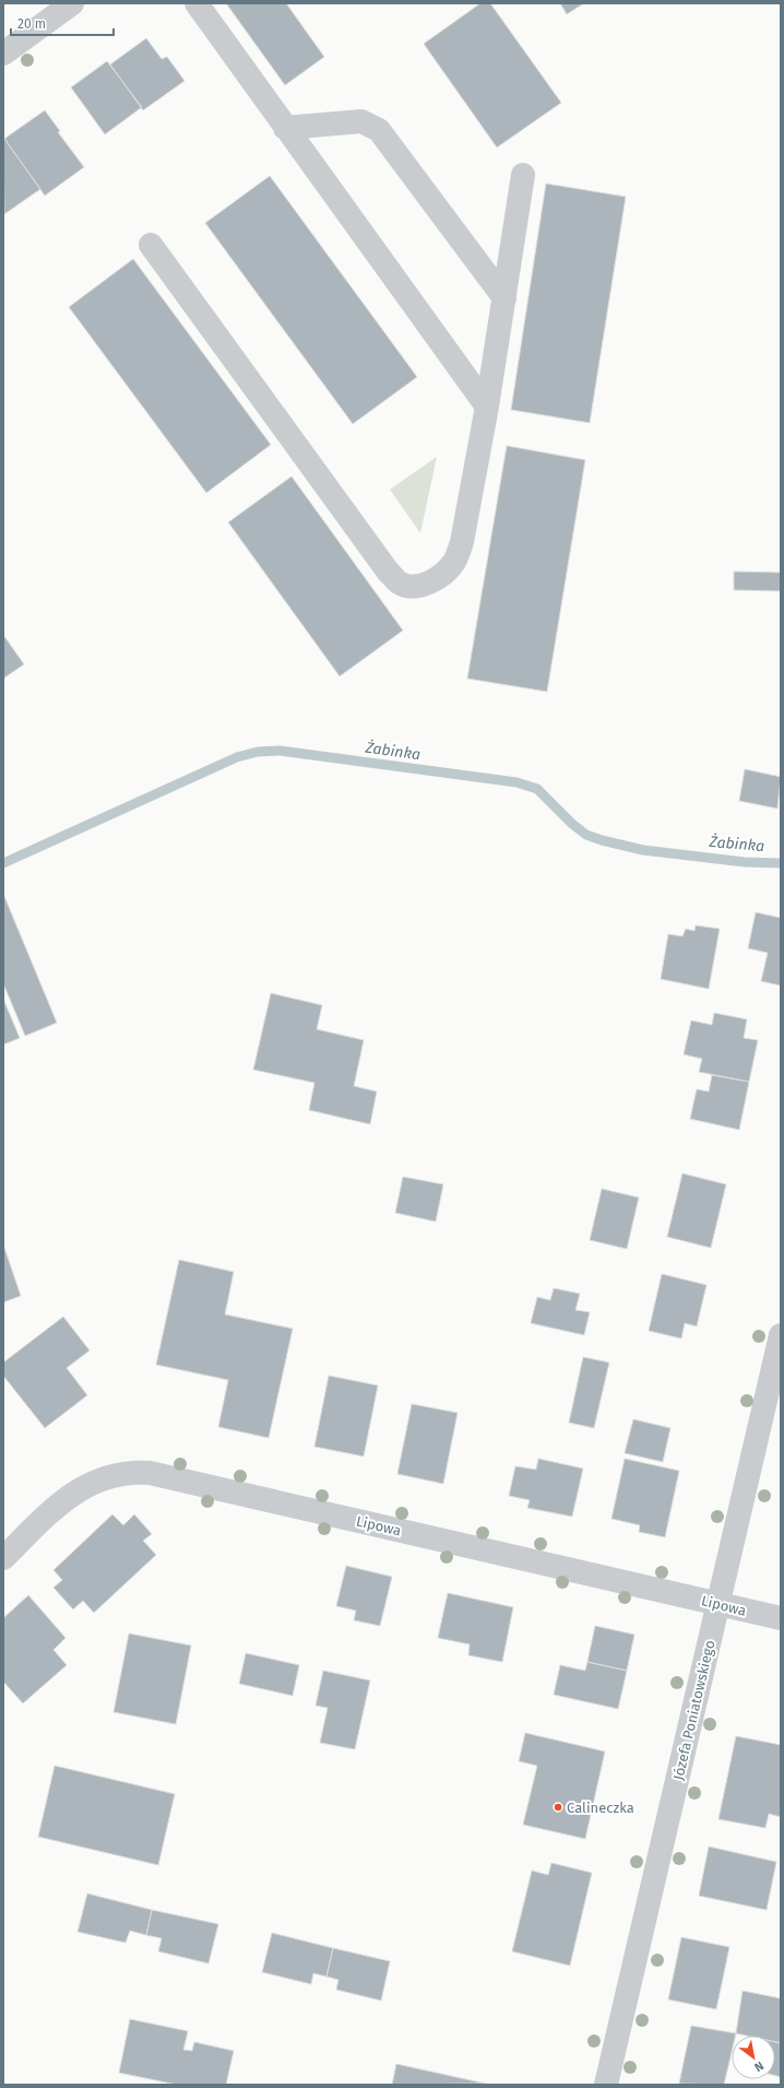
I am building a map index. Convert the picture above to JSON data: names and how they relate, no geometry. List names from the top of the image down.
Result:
{
  "streets": {
    "street": ["Lipowa", "Józefa Poniatowskiego"]
  },
  "crossings": [
    ["Lipowa", "Józefa Poniatowskiego"]
  ],
  "water": ["Żabinka"],
  "places": ["Calineczka"],
  "scale_bar": "20 m",
  "north": "bottom right"
}
